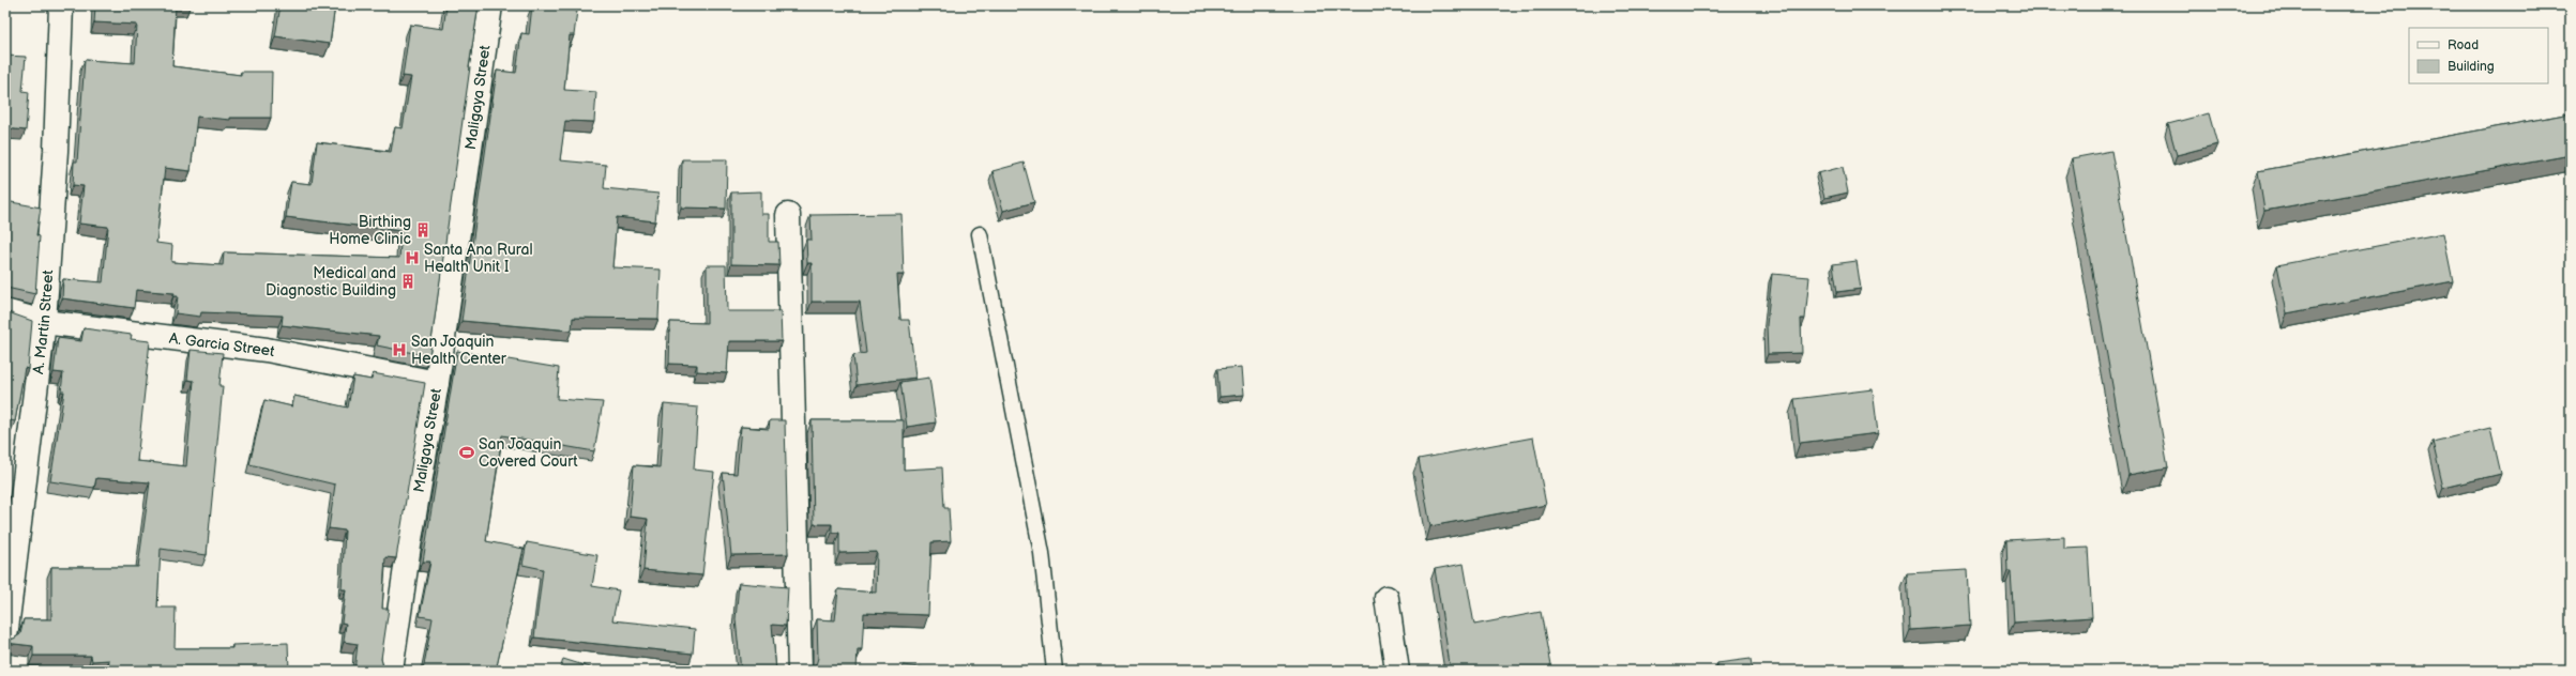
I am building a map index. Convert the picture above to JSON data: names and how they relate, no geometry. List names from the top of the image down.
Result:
{
  "streets": {
    "street": ["Maligaya Street", "A. Martin Street", "A. Garcia Street"]
  },
  "crossings": [
    ["Maligaya Street", "A. Garcia Street"],
    ["A. Martin Street", "A. Garcia Street"]
  ],
  "places": {
    "building": ["Birthing Home Clinic", "Medical and Diagnostic Building"],
    "hospital": ["Santa Ana Rural Health Unit I", "San Joaquin Health Center"],
    "sports": ["San Joaquin Covered Court"]
  },
  "legend": ["Road", "Building"]
}
